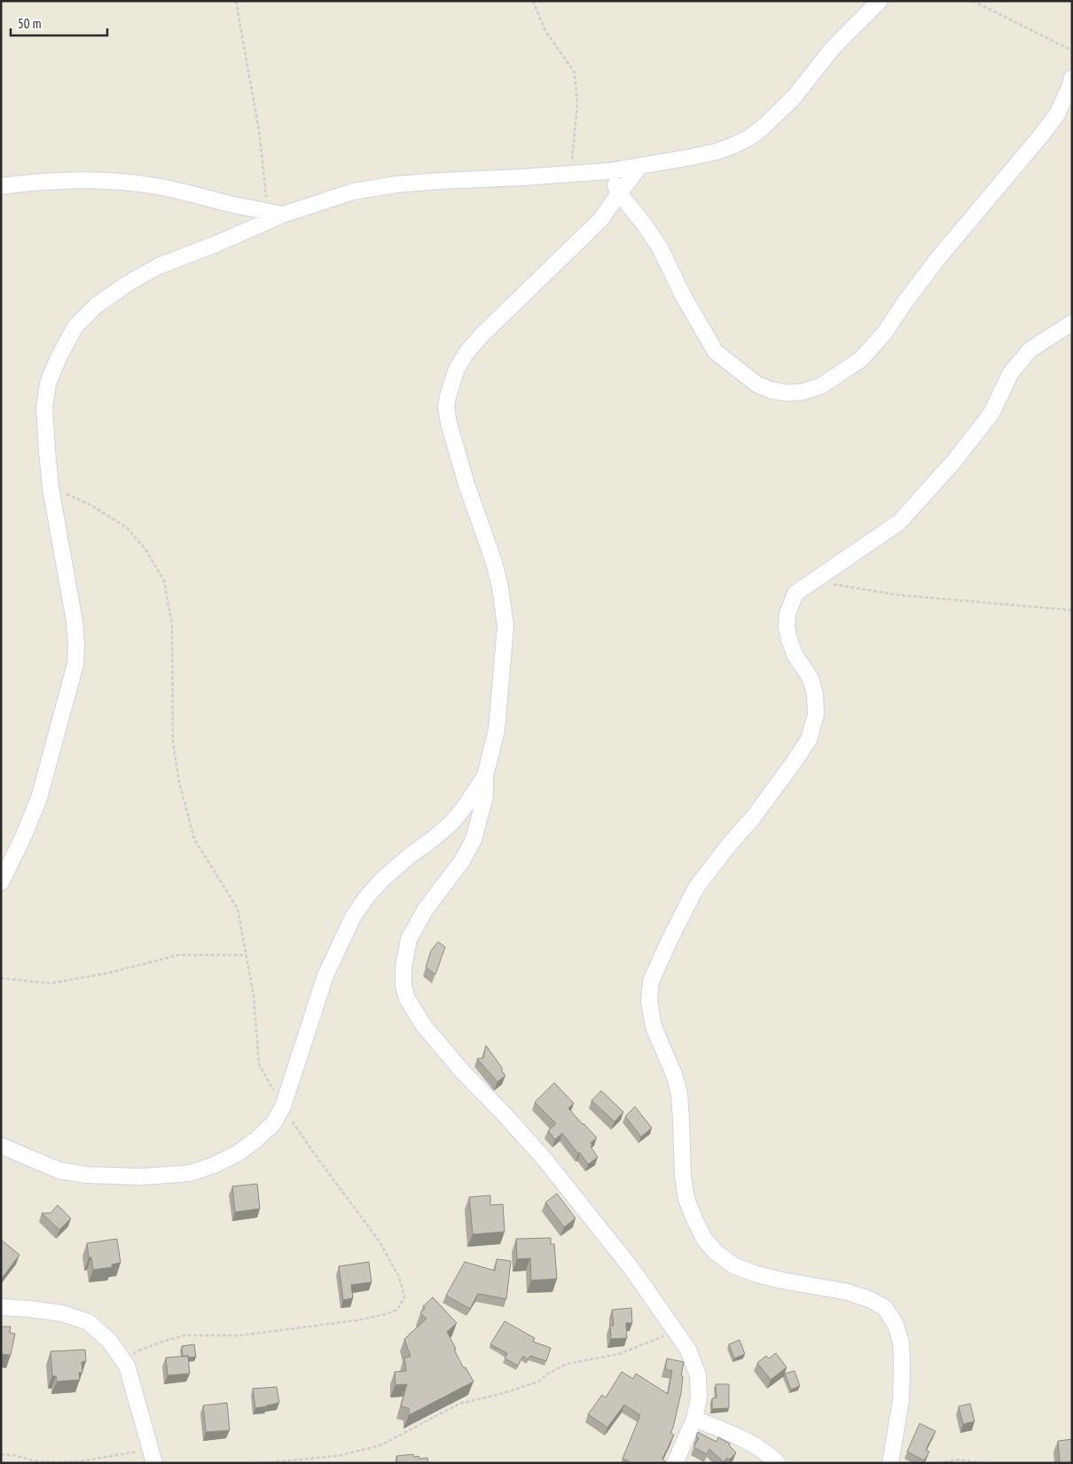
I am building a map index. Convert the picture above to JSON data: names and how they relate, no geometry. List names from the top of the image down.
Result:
{
  "scale_bar": "50 m"
}
